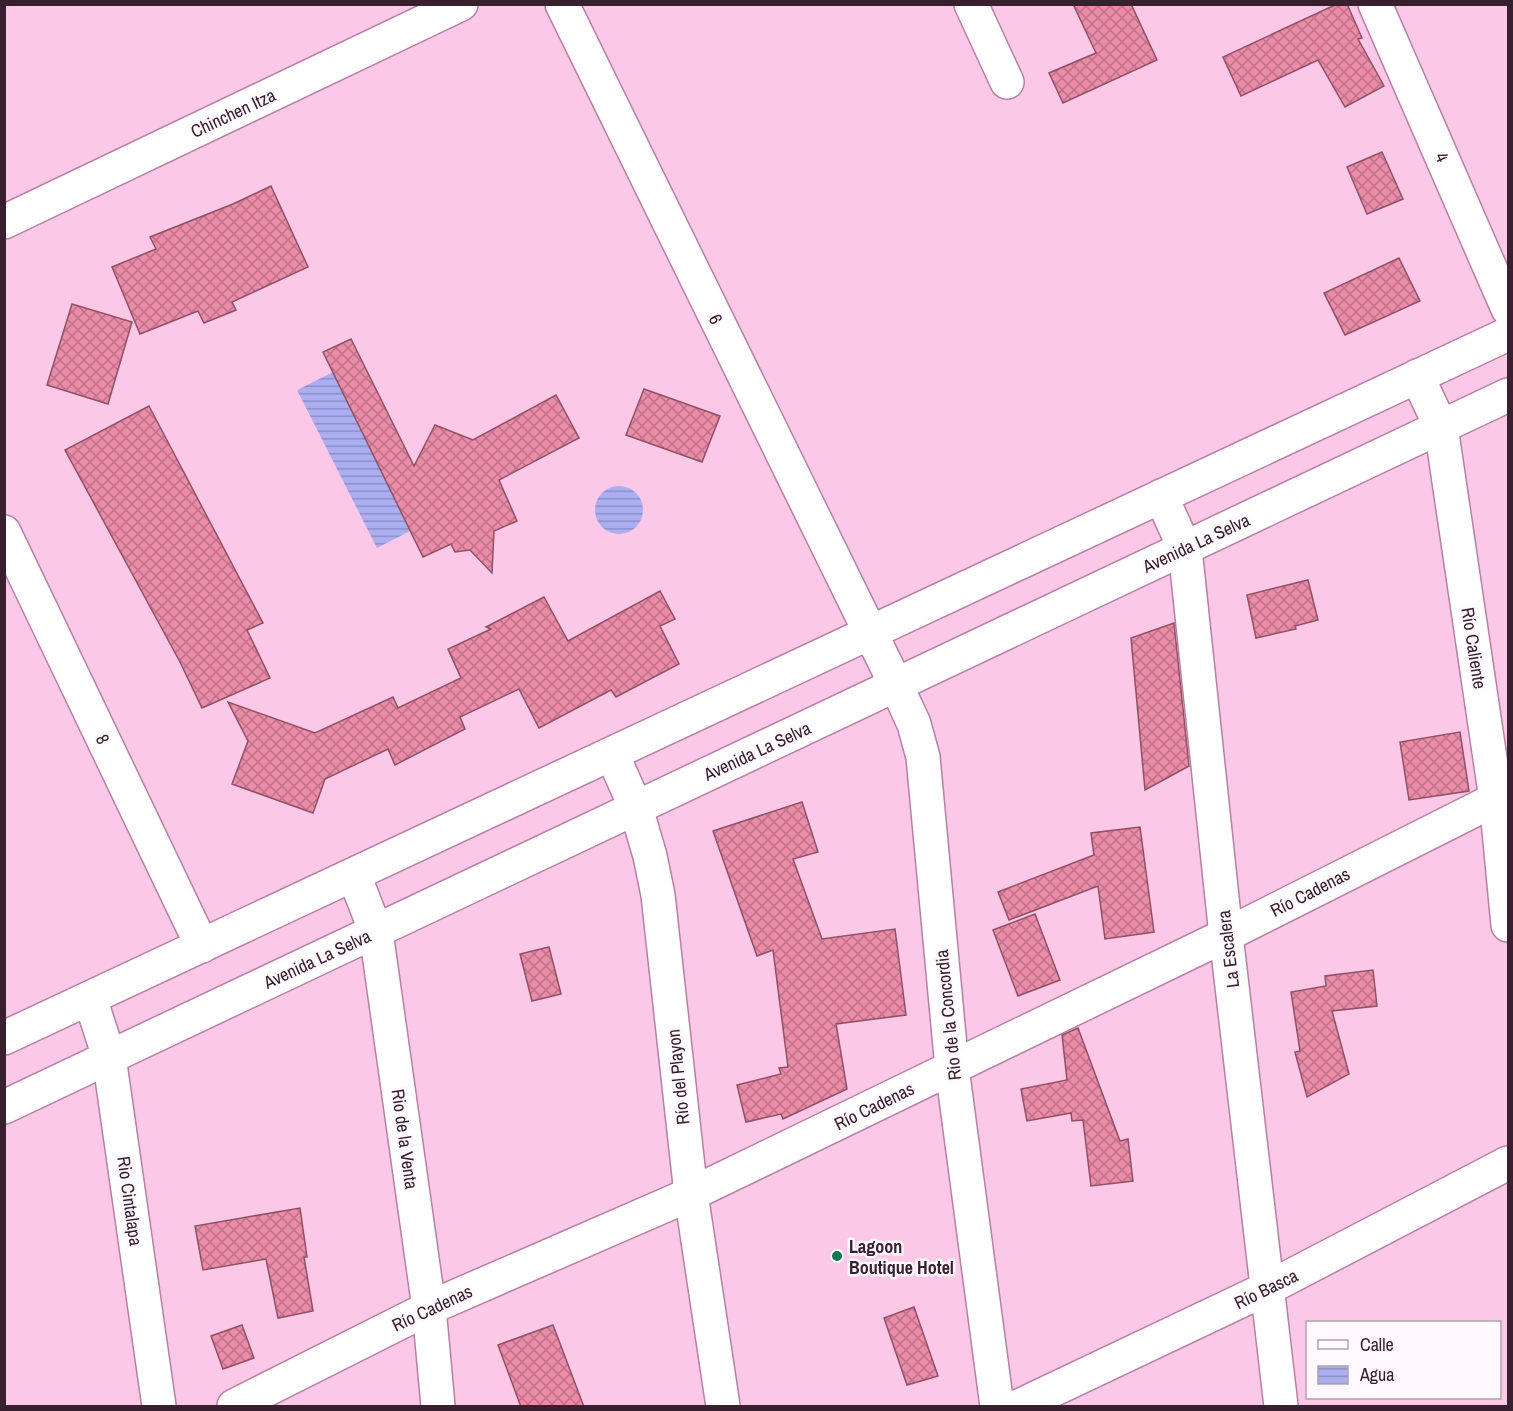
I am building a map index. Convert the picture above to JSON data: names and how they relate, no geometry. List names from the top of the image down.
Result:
{
  "streets": {
    "street": [
      "Chinchen Itza",
      "4",
      "6",
      "Avenida La Selva",
      "Río Caliente",
      "8",
      "Río Cadenas",
      "La Escalera",
      "Rio de la Concordia",
      "Río del Playon",
      "Rio de la Venta",
      "Rio Cintalapa",
      "Río Basca"
    ]
  },
  "crossings": [
    ["6", "Rio de la Concordia"],
    ["Avenida La Selva", "Río Caliente"],
    ["Avenida La Selva", "La Escalera"],
    ["Avenida La Selva", "Rio de la Concordia"],
    ["Avenida La Selva", "Río del Playon"],
    ["Avenida La Selva", "Rio de la Venta"],
    ["Avenida La Selva", "Rio Cintalapa"],
    ["Río Caliente", "Río Cadenas"],
    ["Río Cadenas", "La Escalera"],
    ["Río Cadenas", "Rio de la Concordia"],
    ["Río Cadenas", "Río del Playon"],
    ["Río Cadenas", "Rio de la Venta"],
    ["La Escalera", "Río Basca"]
  ],
  "places": ["Lagoon Boutique Hotel"],
  "legend": ["Calle", "Agua"]
}
